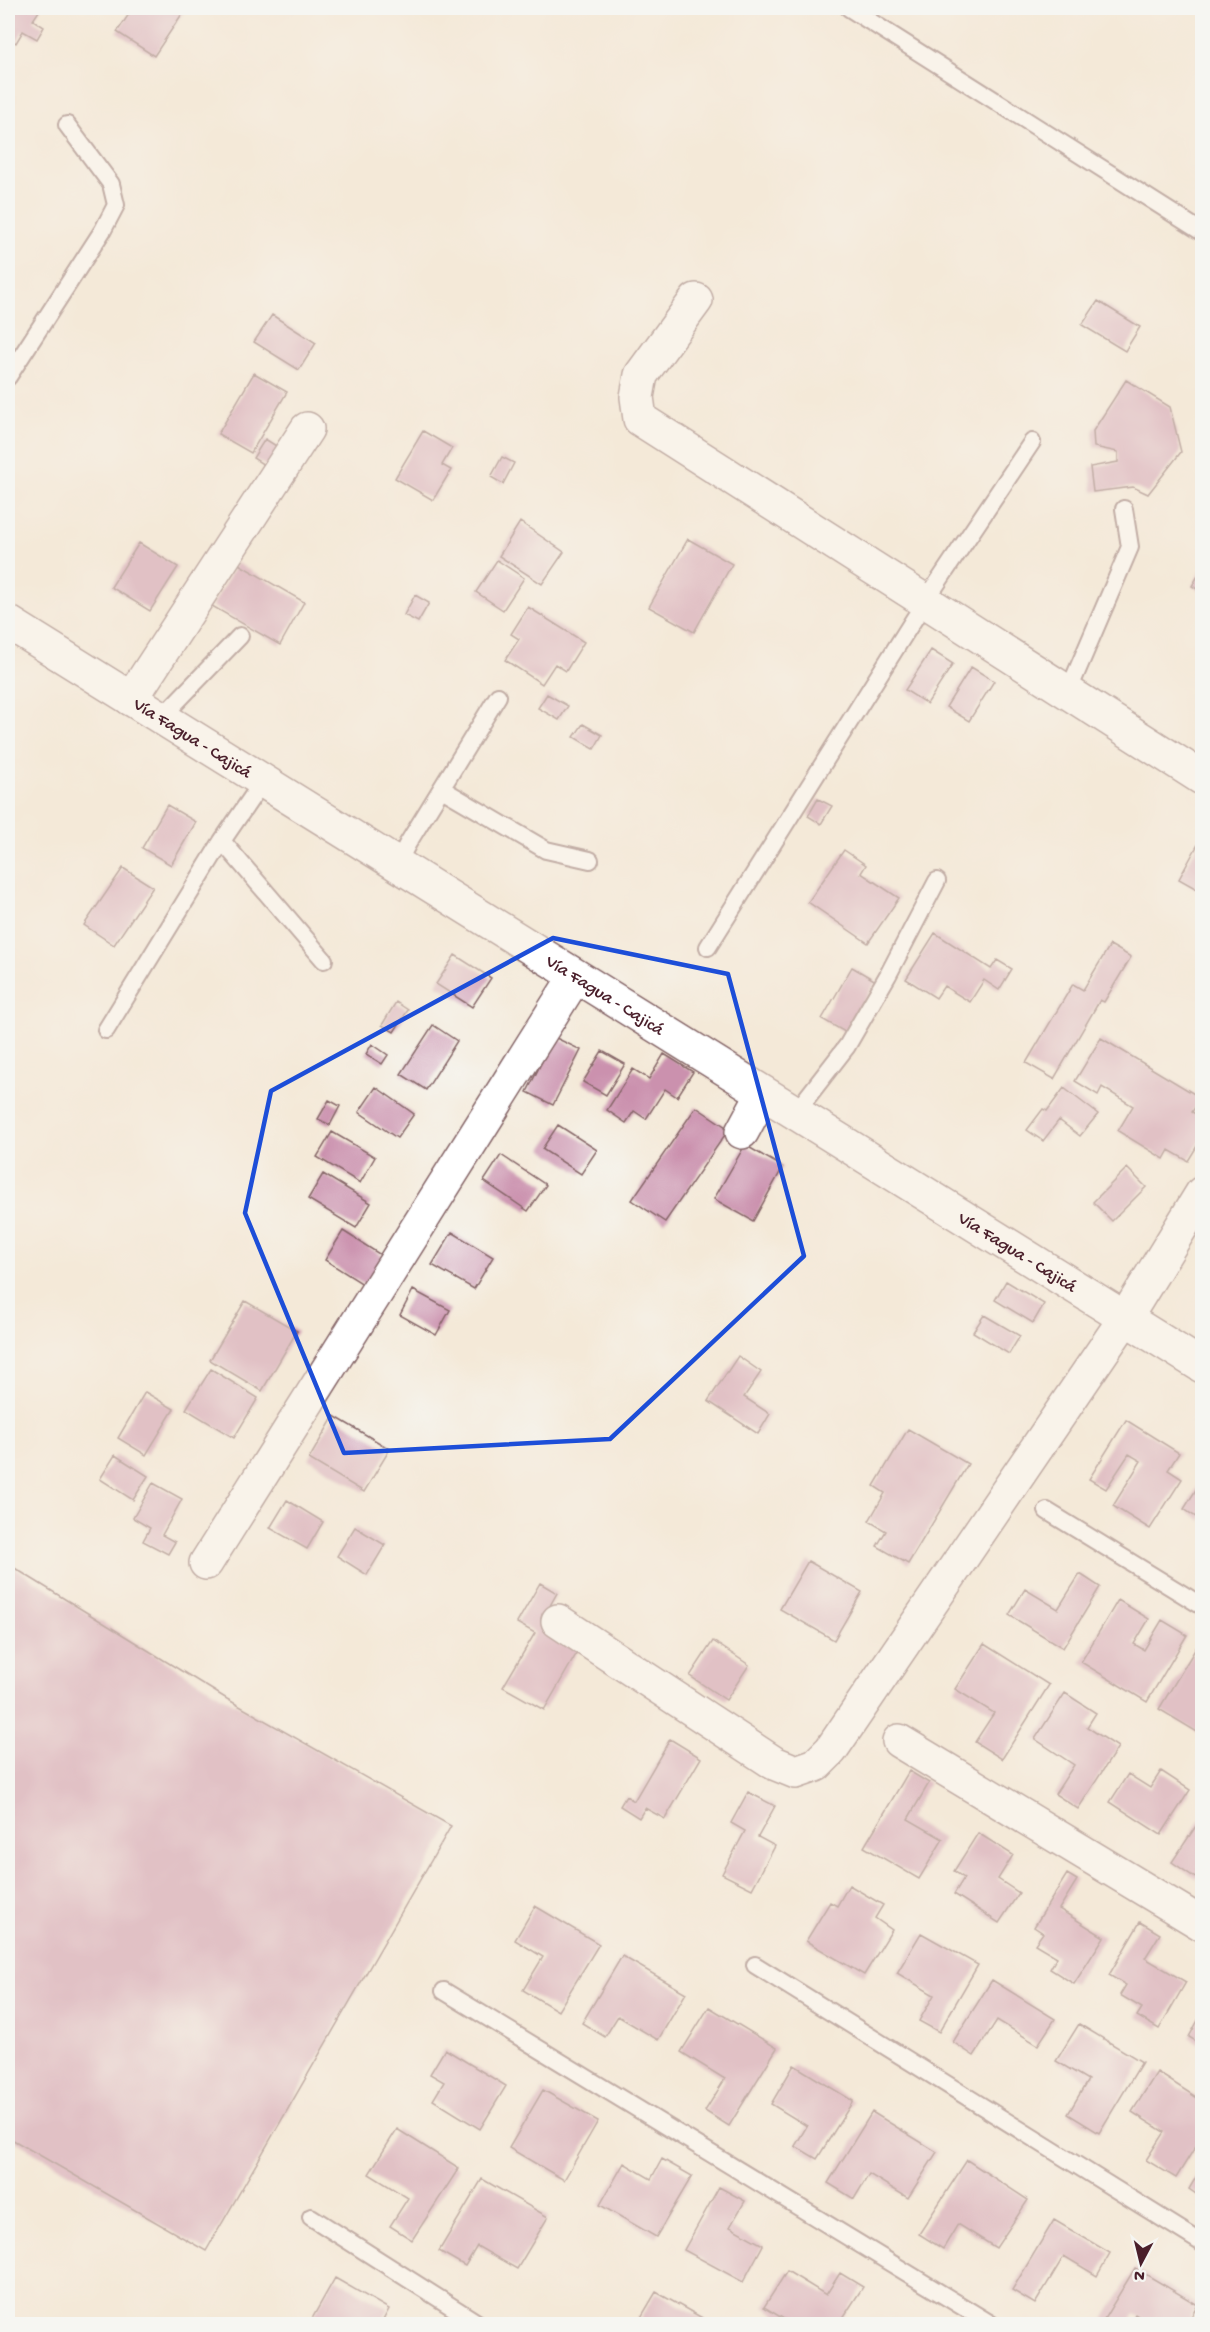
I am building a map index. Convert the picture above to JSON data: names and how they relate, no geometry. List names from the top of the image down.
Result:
{
  "streets": {
    "street": ["Vía Fagua - Cajicá"]
  },
  "north": "bottom"
}
